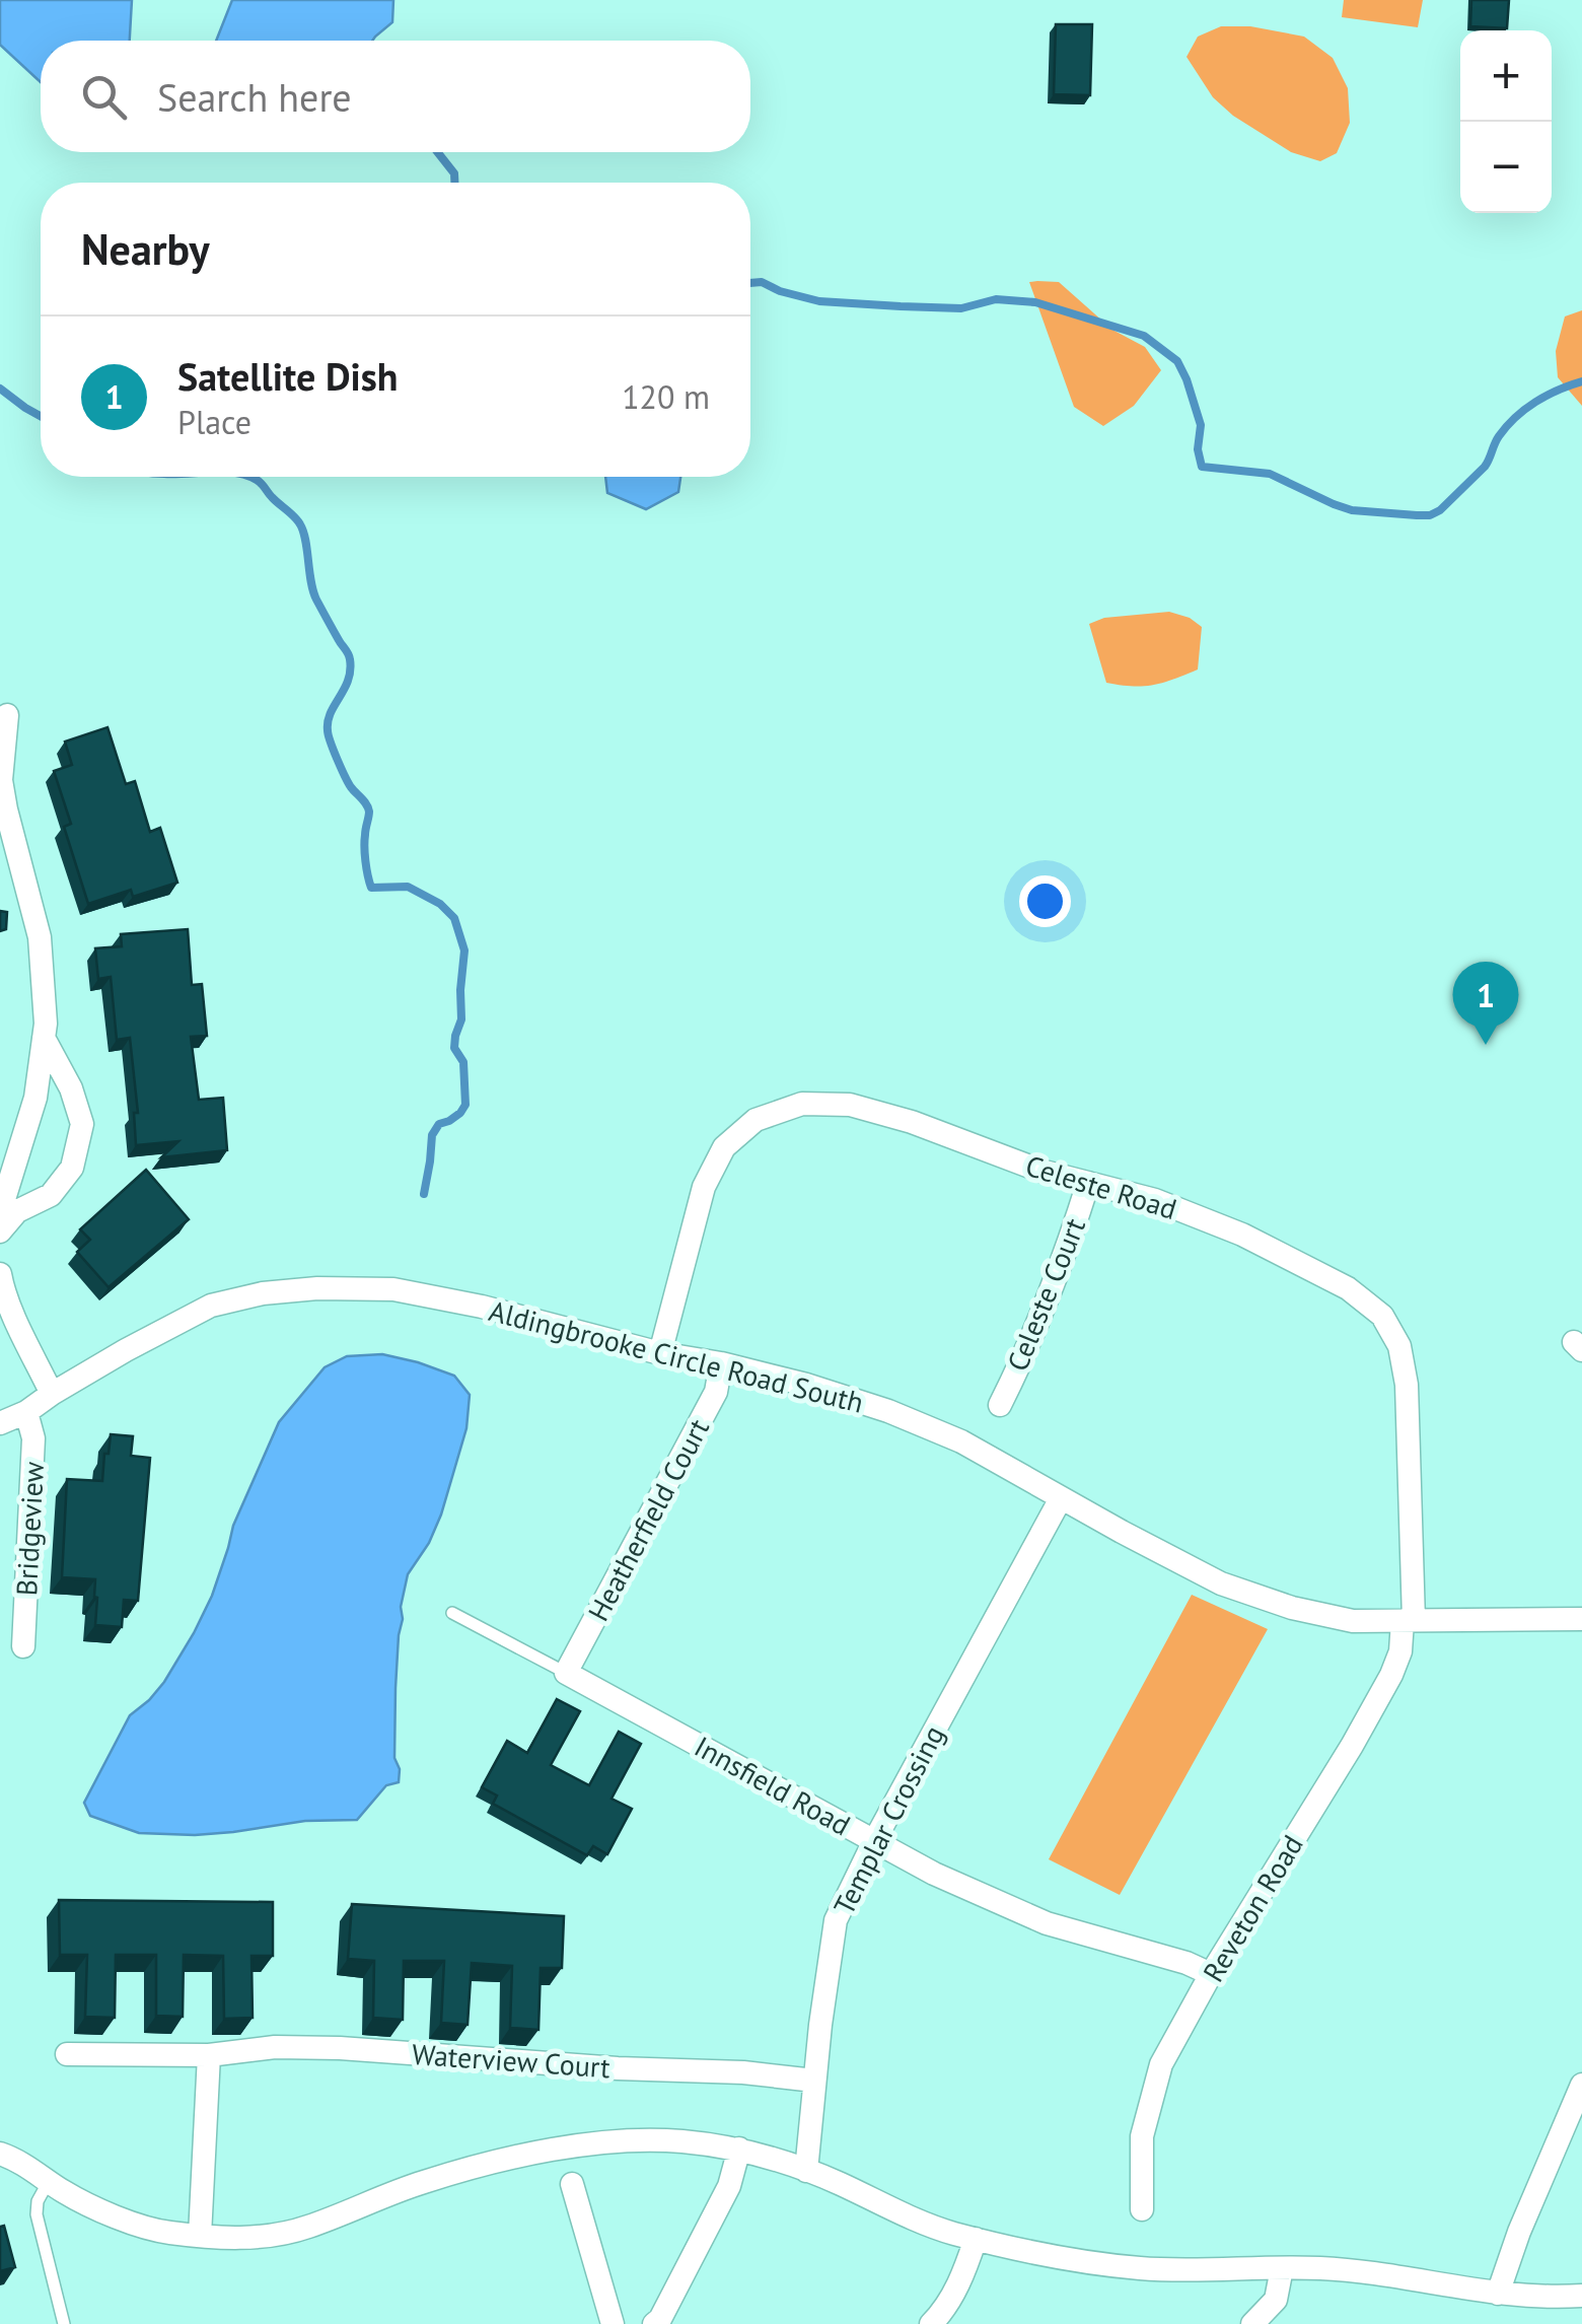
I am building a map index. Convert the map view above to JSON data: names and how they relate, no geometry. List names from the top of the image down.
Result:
{
  "streets": {
    "street": [
      "Celeste Road",
      "Celeste Court",
      "Aldingbrooke Circle Road South",
      "Heatherfield Court",
      "Bridgeview",
      "Innsfield Road",
      "Templar Crossing",
      "Reveton Road",
      "Waterview Court"
    ]
  },
  "crossings": [
    ["Celeste Road", "Celeste Court"],
    ["Celeste Road", "Aldingbrooke Circle Road South"],
    ["Celeste Road", "Reveton Road"],
    ["Aldingbrooke Circle Road South", "Heatherfield Court"],
    ["Aldingbrooke Circle Road South", "Bridgeview"],
    ["Aldingbrooke Circle Road South", "Templar Crossing"],
    ["Aldingbrooke Circle Road South", "Reveton Road"],
    ["Heatherfield Court", "Innsfield Road"],
    ["Innsfield Road", "Templar Crossing"],
    ["Innsfield Road", "Reveton Road"],
    ["Templar Crossing", "Waterview Court"]
  ],
  "page": {
    "map_buttons": ["+", "−"],
    "search": "Search here",
    "heading": "Nearby",
    "list": [
      {
        "mark": "1",
        "name": "Satellite Dish",
        "note": "Place",
        "value": "120 m"
      }
    ],
    "pins": "1"
  }
}
